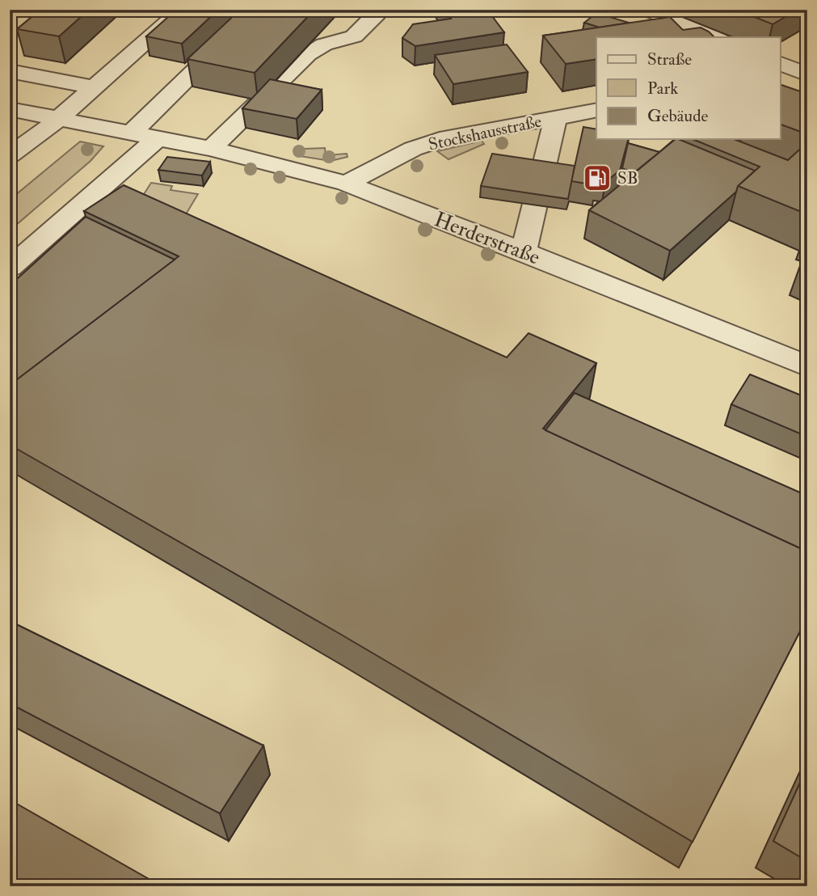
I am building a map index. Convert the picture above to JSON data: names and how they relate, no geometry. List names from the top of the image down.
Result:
{
  "streets": {
    "street": ["Stockshausstraße", "Herderstraße"]
  },
  "crossings": [
    ["Stockshausstraße", "Herderstraße"]
  ],
  "places": {
    "fuel station": ["SB"]
  },
  "legend": ["Straße", "Park", "Gebäude"]
}
